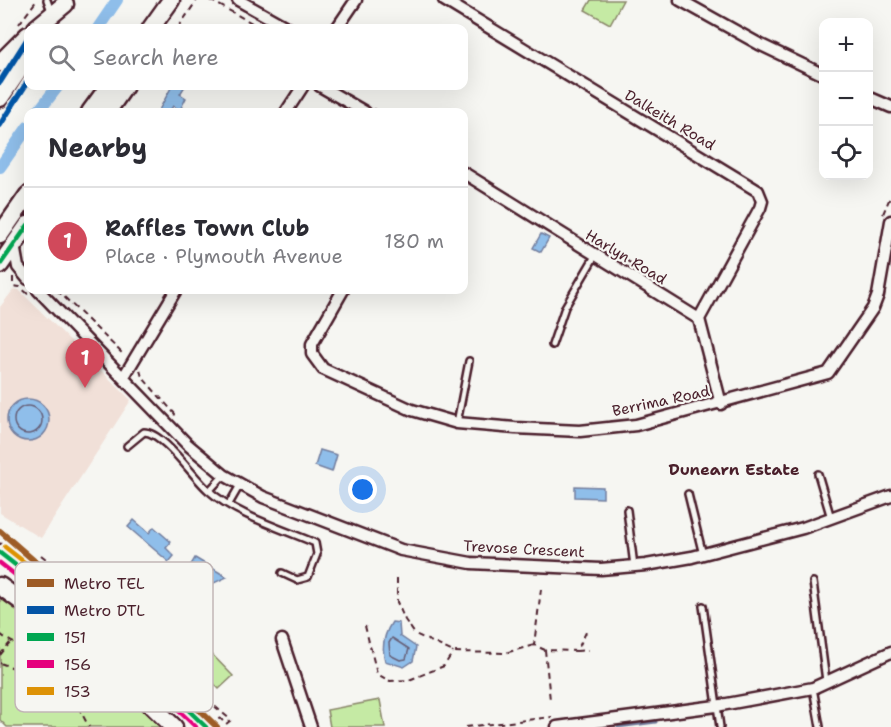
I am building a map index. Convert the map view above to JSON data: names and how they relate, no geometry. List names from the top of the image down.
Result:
{
  "streets": {
    "street": [
      "Dalkeith Road",
      "Harlyn Road",
      "Berrima Road",
      "Trevose Crescent"
    ]
  },
  "crossings": [
    ["Dalkeith Road", "Harlyn Road"]
  ],
  "districts": ["Dunearn Estate"],
  "lines": [
    "metro line DTL",
    "transit line 151",
    "metro line TEL",
    "transit line 153",
    "transit line 156"
  ],
  "legend": [
    "Metro TEL",
    "Metro DTL",
    "151",
    "156",
    "153"
  ],
  "page": {
    "map_buttons": ["+", "−"],
    "search": "Search here",
    "heading": "Nearby",
    "list": [
      {
        "mark": "1",
        "name": "Raffles Town Club",
        "note": "Place · Plymouth Avenue",
        "value": "180 m"
      }
    ],
    "pins": "1"
  }
}
